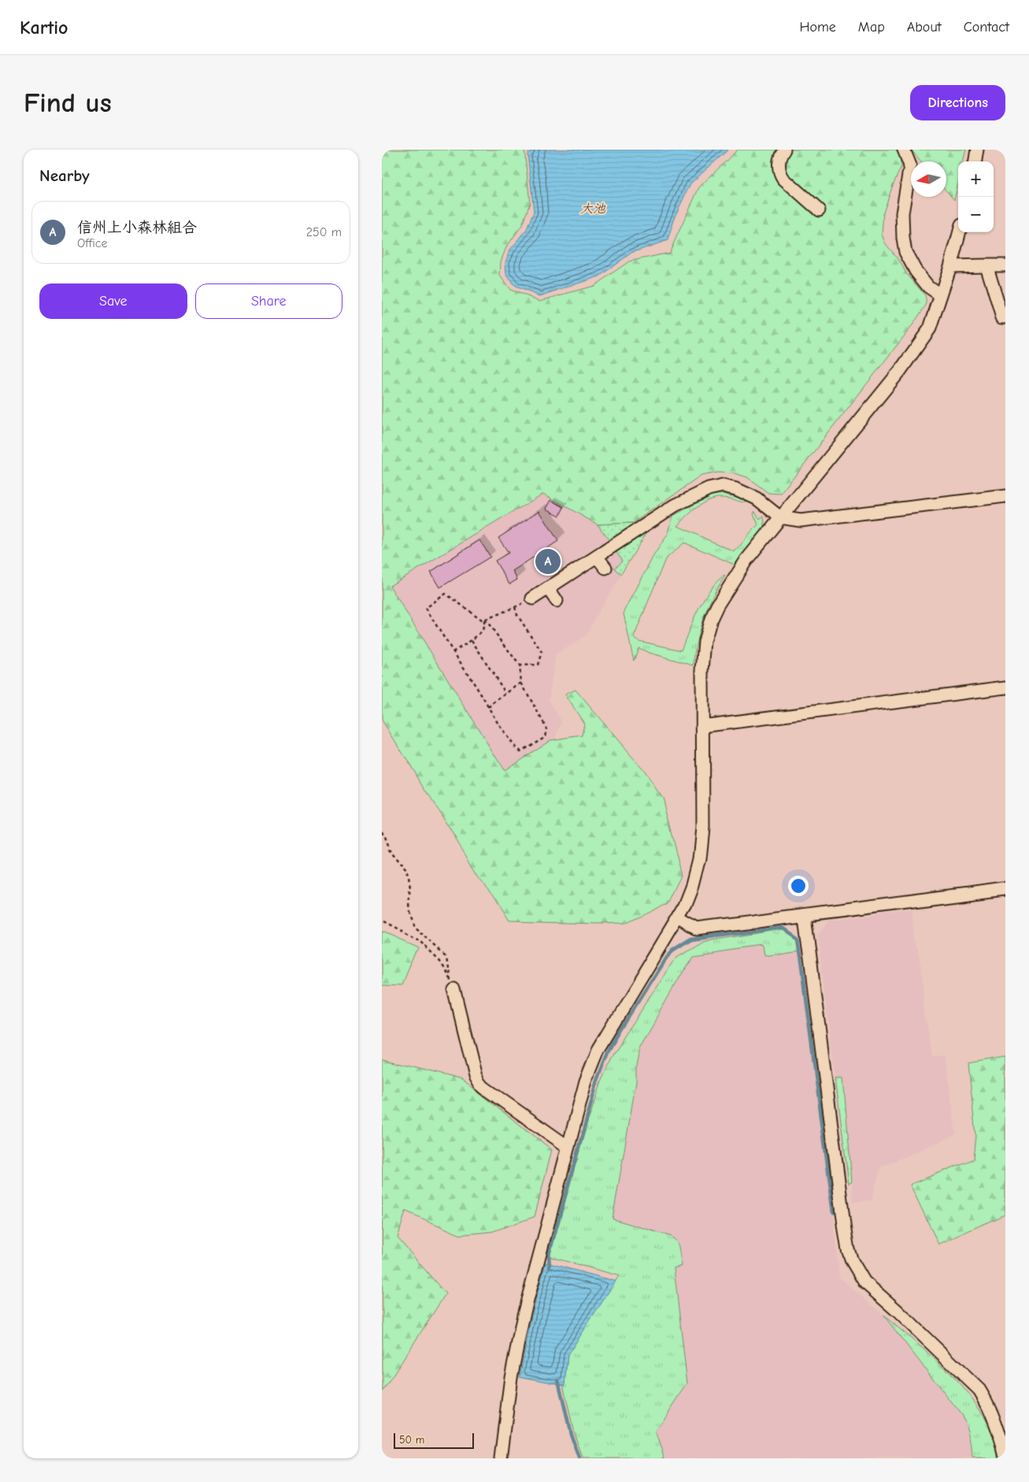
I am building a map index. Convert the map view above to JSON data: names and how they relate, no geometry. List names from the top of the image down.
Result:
{
  "water": ["大池"],
  "scale_bar": "50 m",
  "north": "left",
  "page": {
    "header": "Kartio",
    "nav": [
      "Home",
      "Map",
      "About",
      "Contact"
    ],
    "buttons": [
      "Directions",
      ["Save", "Share"]
    ],
    "title": "Find us",
    "heading": "Nearby",
    "map_buttons": ["+", "−"],
    "list": [
      {
        "mark": "A",
        "name": "信州上小森林組合",
        "note": "Office",
        "value": "250 m"
      }
    ],
    "pins": "A",
    "scale": "50 m"
  }
}
